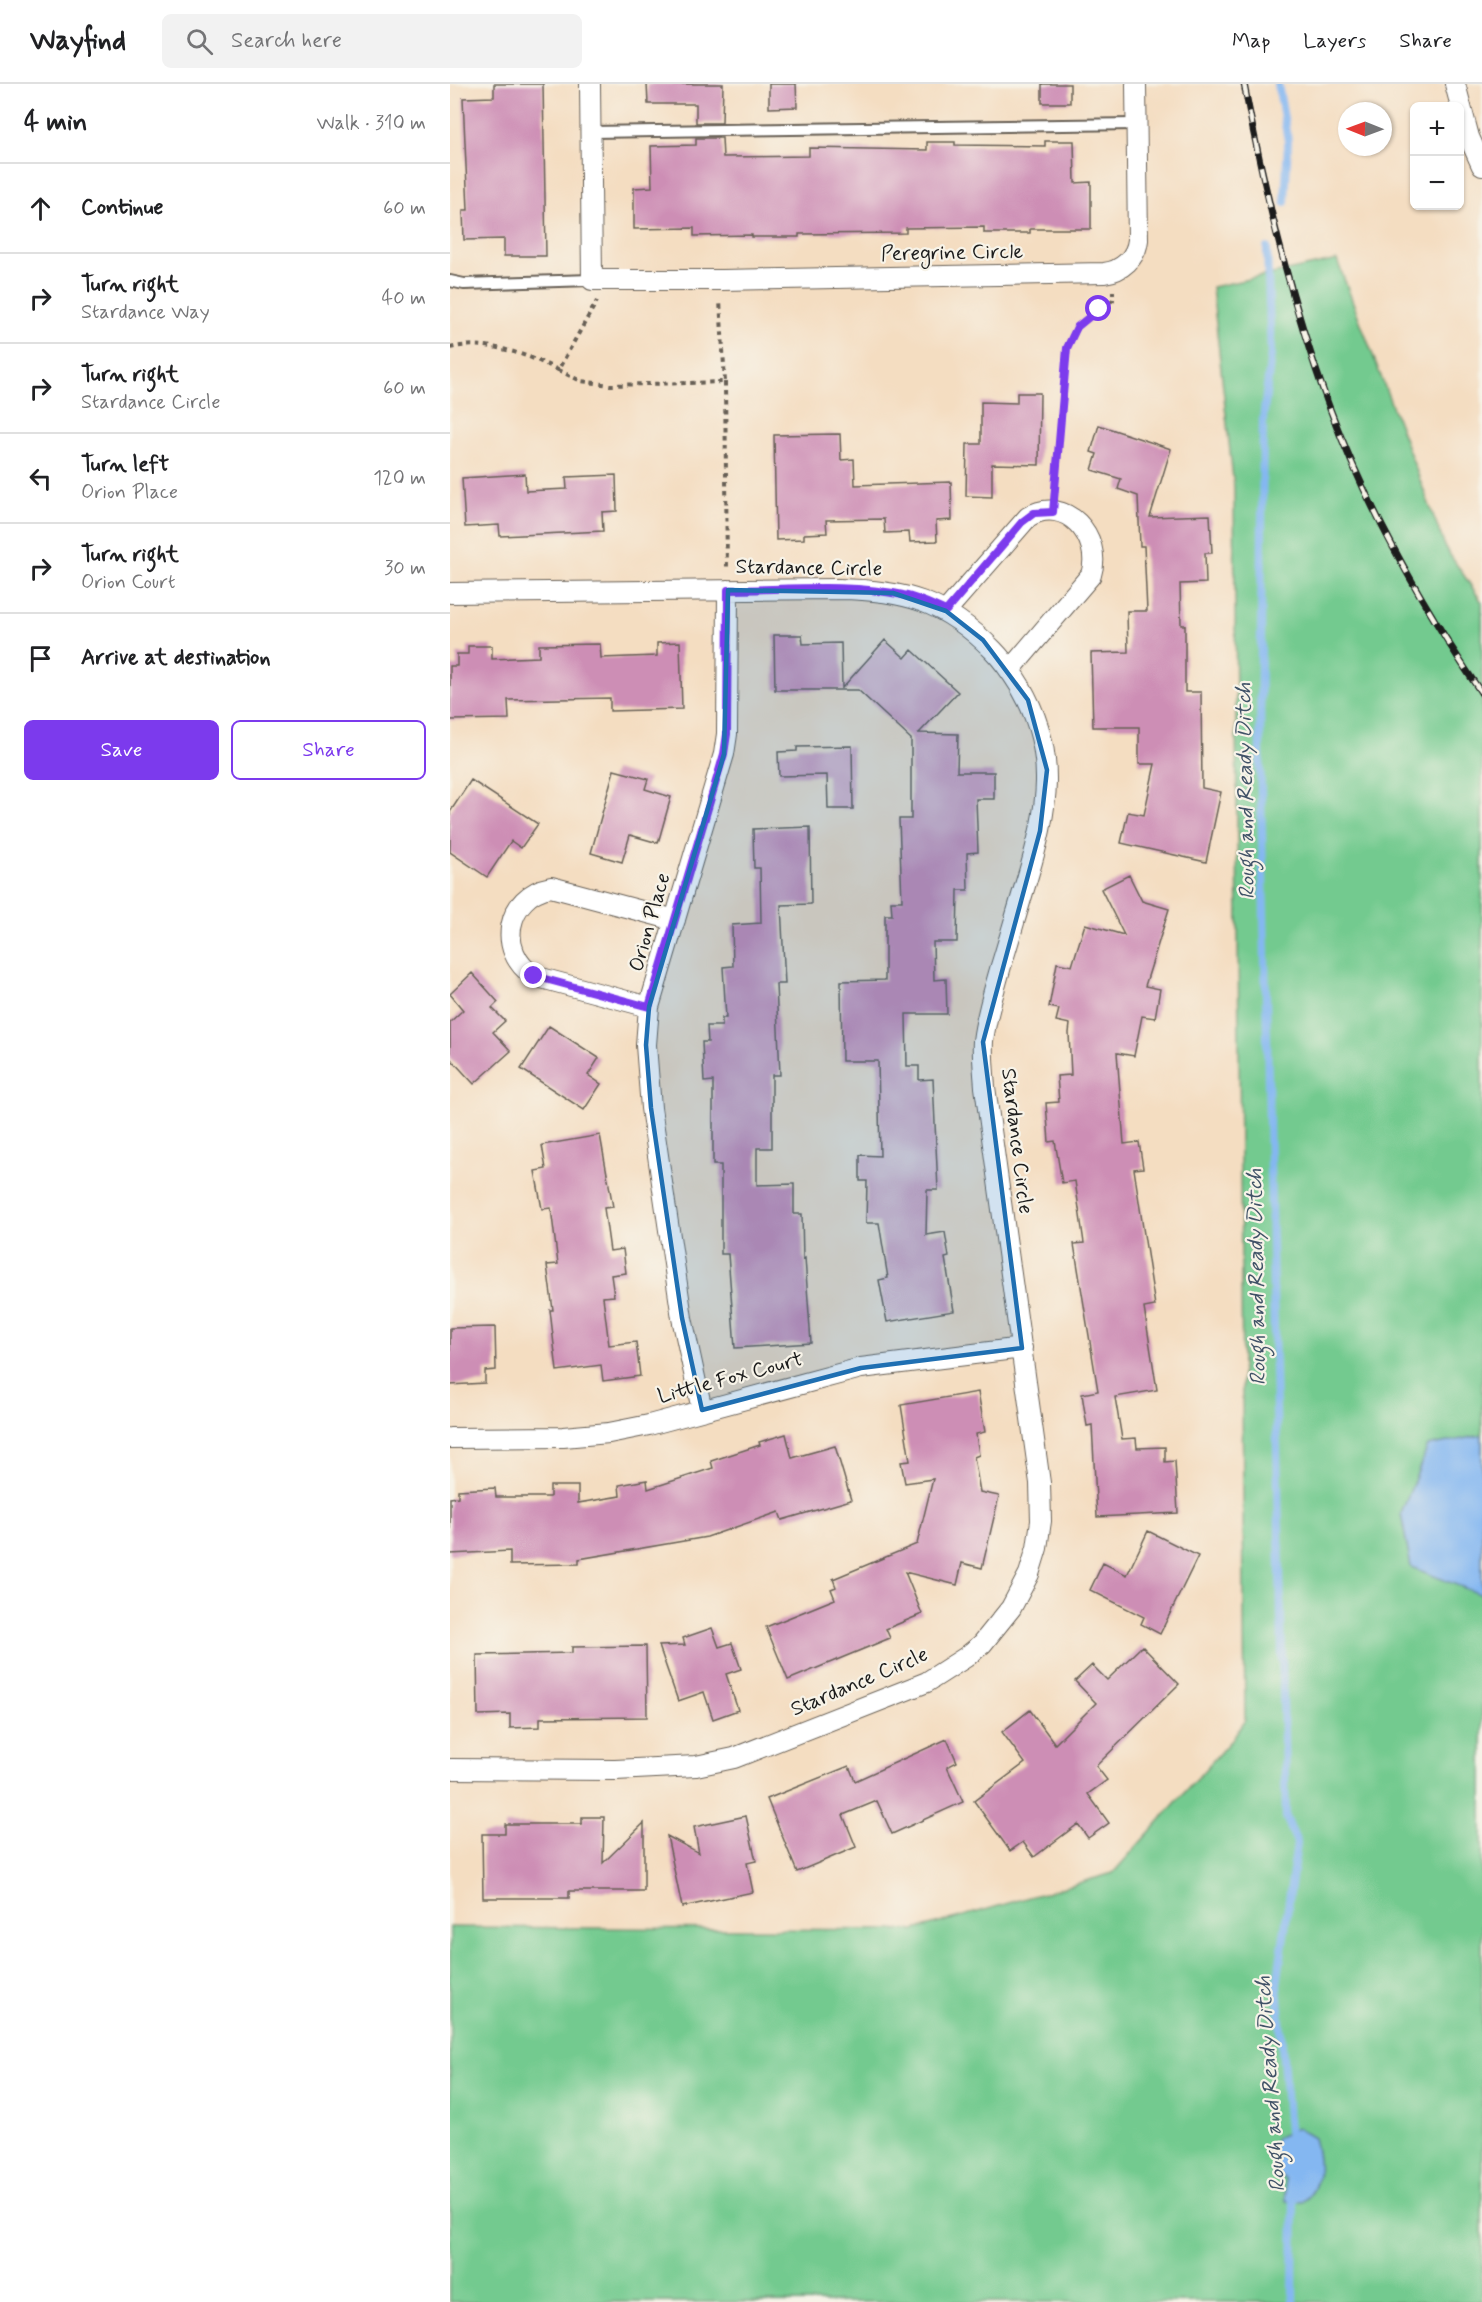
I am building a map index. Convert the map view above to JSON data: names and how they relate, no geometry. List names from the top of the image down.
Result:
{
  "streets": {
    "street": [
      "Peregrine Circle",
      "Stardance Circle",
      "Orion Place",
      "Little Fox Court"
    ]
  },
  "crossings": [
    ["Stardance Circle", "Orion Place"],
    ["Stardance Circle", "Little Fox Court"],
    ["Orion Place", "Little Fox Court"]
  ],
  "water": ["Rough and Ready Ditch"],
  "north": "left",
  "page": {
    "header": "Wayfind",
    "search": "Search here",
    "nav": ["Map", "Layers", "Share"],
    "heading": ["4 min", "Walk · 310 m"],
    "map_buttons": ["+", "−"],
    "list": [
      ["Continue", "60 m"],
      ["Turn right", "Stardance Way", "40 m"],
      ["Turn right", "Stardance Circle", "60 m"],
      ["Turn left", "Orion Place", "120 m"],
      ["Turn right", "Orion Court", "30 m"],
      "Arrive at destination"
    ],
    "buttons": ["Save", "Share"]
  }
}
